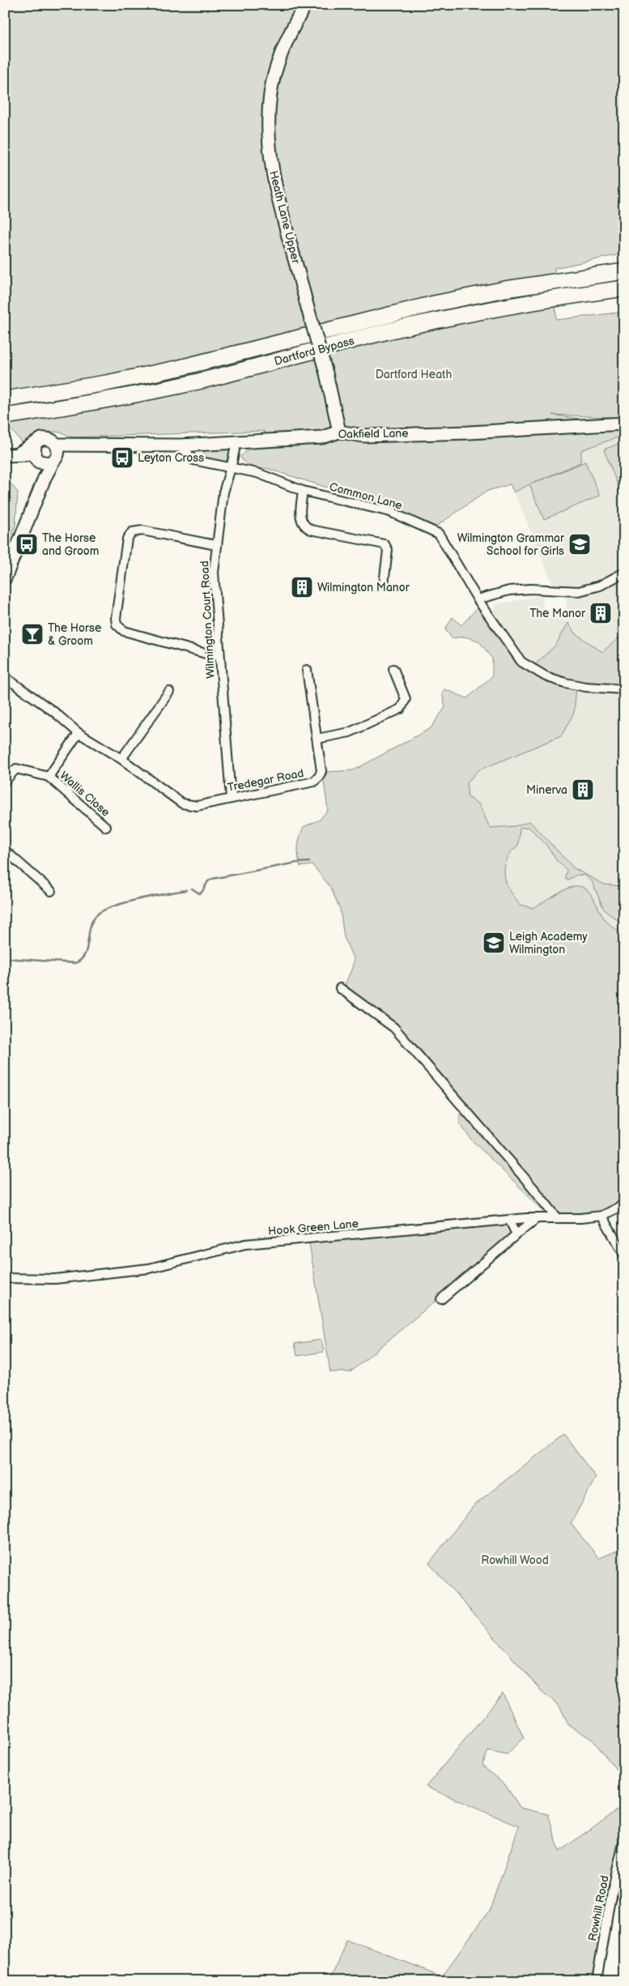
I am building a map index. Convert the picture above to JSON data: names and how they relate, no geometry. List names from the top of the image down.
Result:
{
  "streets": {
    "highway": ["Dartford Bypass"],
    "street": [
      "Heath Lane Upper",
      "Oakfield Lane",
      "Common Lane",
      "Wilmington Court Road",
      "Tredegar Road",
      "Wallis Close",
      "Hook Green Lane",
      "Rowhill Road"
    ]
  },
  "crossings": [
    ["Heath Lane Upper", "Oakfield Lane"],
    ["Oakfield Lane", "Common Lane"],
    ["Oakfield Lane", "Wilmington Court Road"],
    ["Common Lane", "Wilmington Court Road"],
    ["Wilmington Court Road", "Tredegar Road"],
    ["Tredegar Road", "Wallis Close"]
  ],
  "parks": ["Dartford Heath", "Rowhill Wood"],
  "places": {
    "bus stop": ["Leyton Cross", "The Horse and Groom"],
    "school or university": ["Wilmington Grammar School for Girls", "Leigh Academy Wilmington"],
    "building": ["Wilmington Manor", "The Manor", "Minerva"],
    "bar": ["The Horse & Groom"]
  }
}
